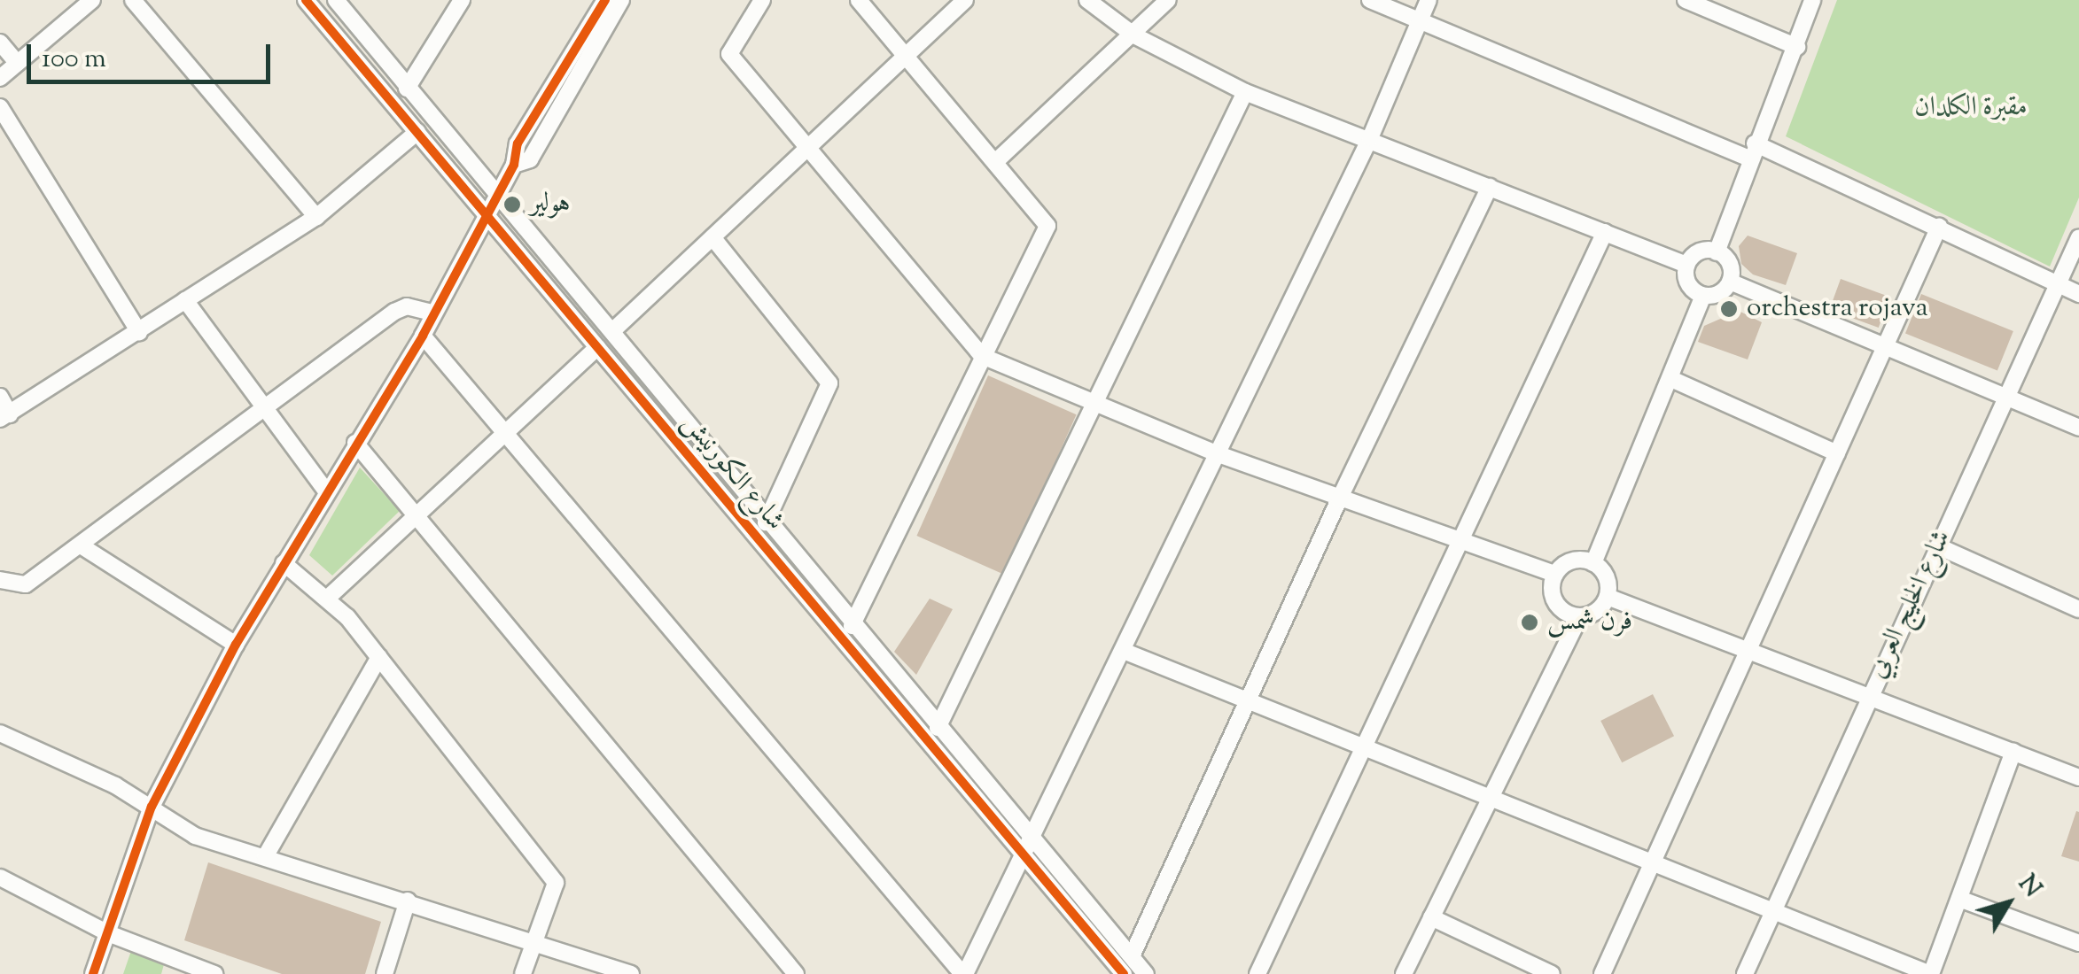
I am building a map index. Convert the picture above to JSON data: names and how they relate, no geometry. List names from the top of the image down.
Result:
{
  "streets": {
    "street": ["شارع الكورنيش", "شارع الخليج العربي"]
  },
  "parks": ["مقبرة الكلدان"],
  "places": ["هولير", "orchestra rojava", "فرن شمس"],
  "scale_bar": "100 m",
  "north": "top right"
}
